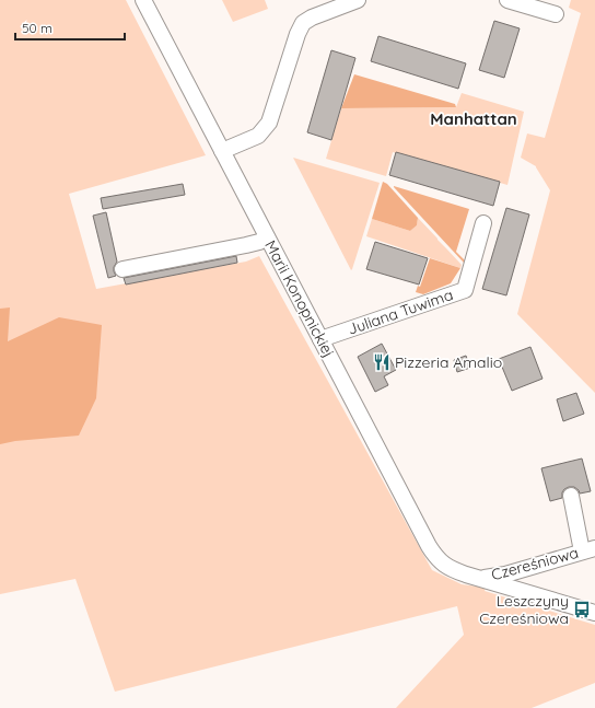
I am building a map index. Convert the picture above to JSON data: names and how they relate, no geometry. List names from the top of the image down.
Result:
{
  "streets": {
    "street": ["Marii Konopnickiej", "Juliana Tuwima", "Czereśniowa"]
  },
  "crossings": [
    ["Marii Konopnickiej", "Juliana Tuwima"],
    ["Marii Konopnickiej", "Czereśniowa"]
  ],
  "districts": ["Manhattan"],
  "places": {
    "restaurant": ["Pizzeria Amalio"],
    "bus stop": ["Leszczyny Czereśniowa"]
  },
  "scale_bar": "50 m"
}
